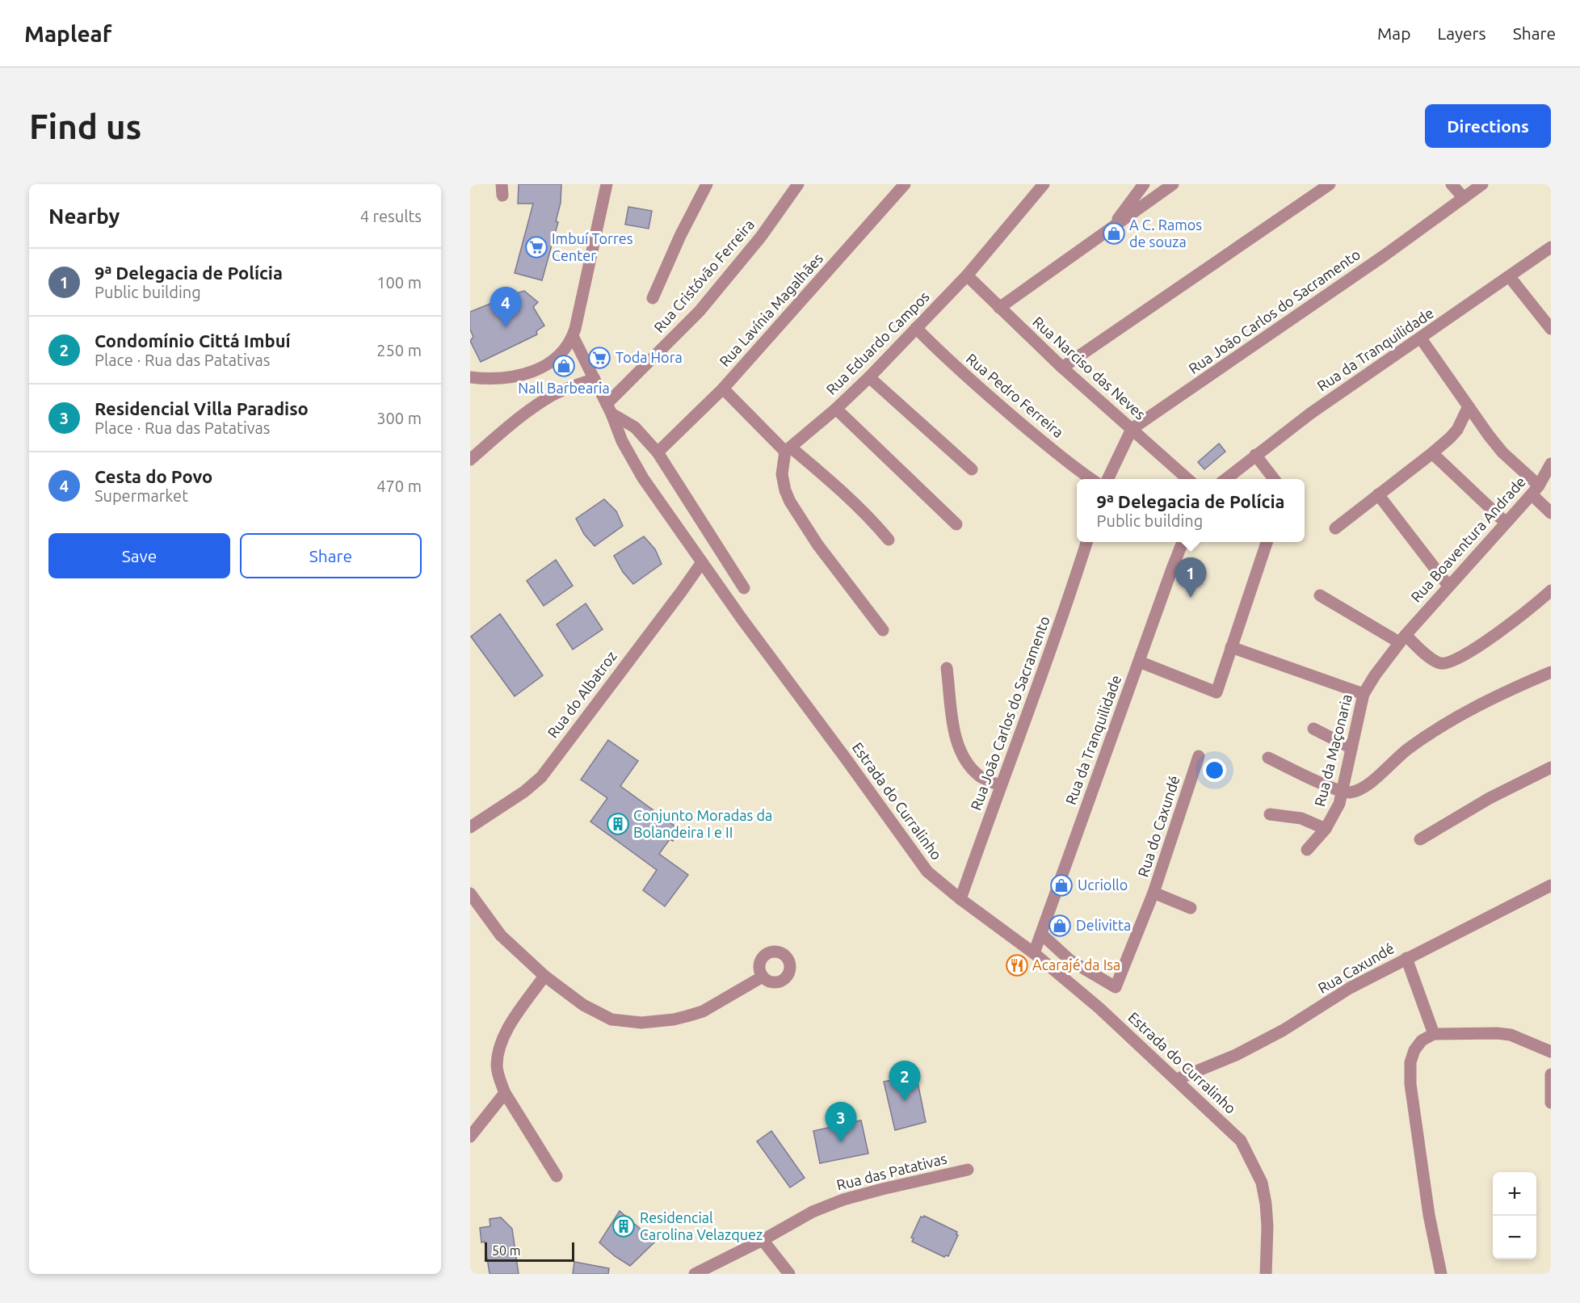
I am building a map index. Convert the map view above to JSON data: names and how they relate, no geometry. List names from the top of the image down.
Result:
{
  "streets": {
    "street": [
      "Rua Cristóvão Ferreira",
      "Rua Lavínia Magalhães",
      "Rua João Carlos do Sacramento",
      "Rua Eduardo Campos",
      "Rua da Tranquilidade",
      "Rua Narciso das Neves",
      "Rua Pedro Ferreira",
      "Rua Boaventura Andrade",
      "Rua do Albatroz",
      "Rua da Maçonaria",
      "Estrada do Curralinho",
      "Rua do Caxundé",
      "Rua Caxundé",
      "Rua das Patativas"
    ]
  },
  "crossings": [
    ["Rua Cristóvão Ferreira", "Estrada do Curralinho"],
    ["Rua João Carlos do Sacramento", "Rua Narciso das Neves"],
    ["Rua João Carlos do Sacramento", "Estrada do Curralinho"],
    ["Rua Eduardo Campos", "Rua Narciso das Neves"],
    ["Rua Eduardo Campos", "Rua Pedro Ferreira"],
    ["Rua da Tranquilidade", "Estrada do Curralinho"],
    ["Rua da Tranquilidade", "Rua do Caxundé"],
    ["Rua Boaventura Andrade", "Rua da Maçonaria"],
    ["Rua do Albatroz", "Estrada do Curralinho"],
    ["Estrada do Curralinho", "Rua Caxundé"]
  ],
  "places": {
    "shop": [
      "A C. Ramos de souza",
      "Nall Barbearia",
      "Ucriollo",
      "Delivitta"
    ],
    "supermarket": ["Imbuí Torres Center", "Toda Hora"],
    "building": ["Conjunto Moradas da Bolandeira I e II", "Residencial Carolina Velazquez"],
    "restaurant": ["Acarajé da Isa"]
  },
  "scale_bar": "50 m",
  "page": {
    "header": "Mapleaf",
    "nav": ["Map", "Layers", "Share"],
    "buttons": [
      "Directions",
      ["Save", "Share"]
    ],
    "title": "Find us",
    "heading": ["Nearby", "4 results"],
    "list": [
      {
        "mark": "1",
        "name": "9ª Delegacia de Polícia",
        "note": "Public building",
        "value": "100 m"
      },
      {
        "mark": "2",
        "name": "Condomínio Cittá Imbuí",
        "note": "Place · Rua das Patativas",
        "value": "250 m"
      },
      {
        "mark": "3",
        "name": "Residencial Villa Paradiso",
        "note": "Place · Rua das Patativas",
        "value": "300 m"
      },
      {
        "mark": "4",
        "name": "Cesta do Povo",
        "note": "Supermarket",
        "value": "470 m"
      }
    ],
    "pins": [
      "4",
      "1",
      "2",
      "3"
    ],
    "popup": ["9ª Delegacia de Polícia", "Public building"],
    "map_buttons": ["+", "−"],
    "scale": "50 m"
  }
}
